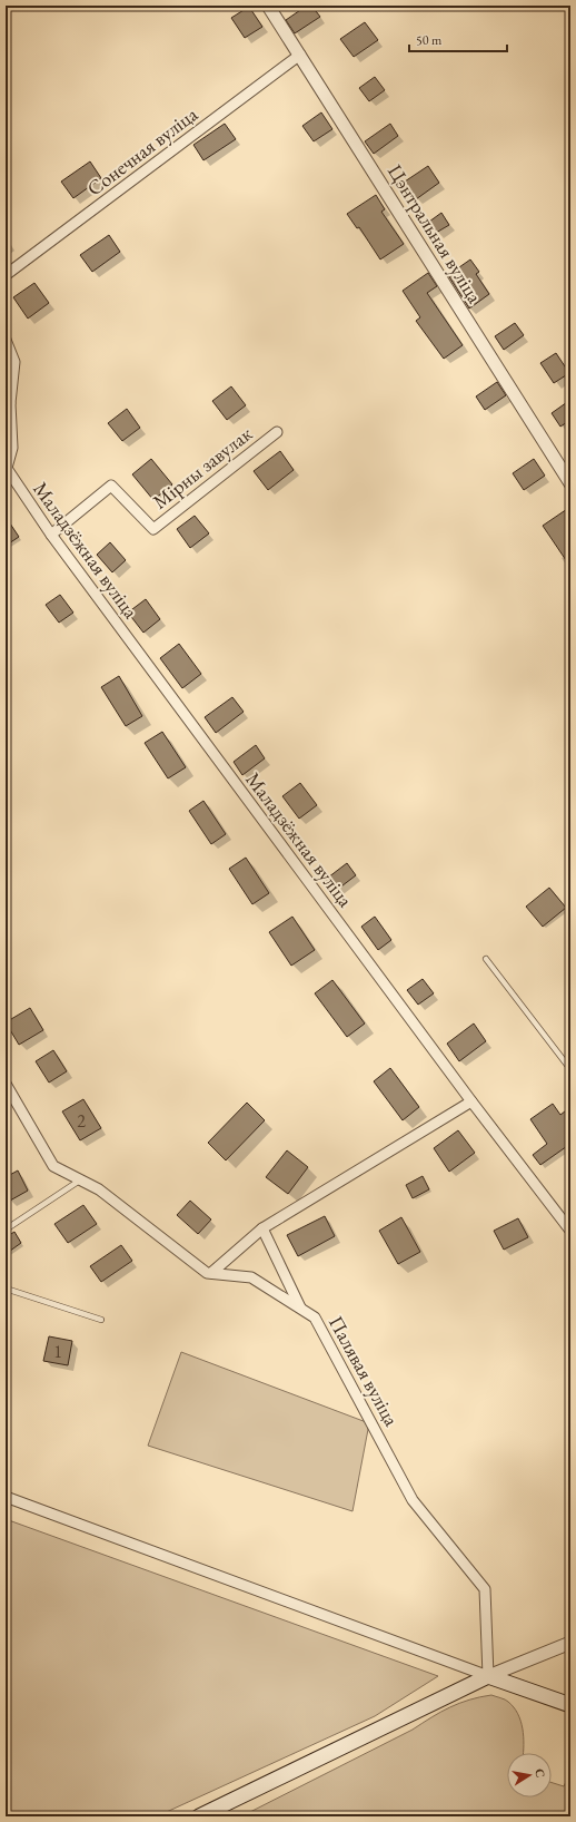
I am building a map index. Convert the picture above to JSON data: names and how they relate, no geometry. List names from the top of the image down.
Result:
{
  "streets": {
    "street": [
      "Сонечная вуліца",
      "Цэнтральная вуліца",
      "Мірны завулак",
      "Маладзёжная вуліца",
      "Палявая вуліца"
    ]
  },
  "crossings": [
    ["Сонечная вуліца", "Цэнтральная вуліца"],
    ["Мірны завулак", "Маладзёжная вуліца"]
  ],
  "house_numbers": ["2", "1"],
  "scale_bar": "50 m",
  "north": "right"
}
